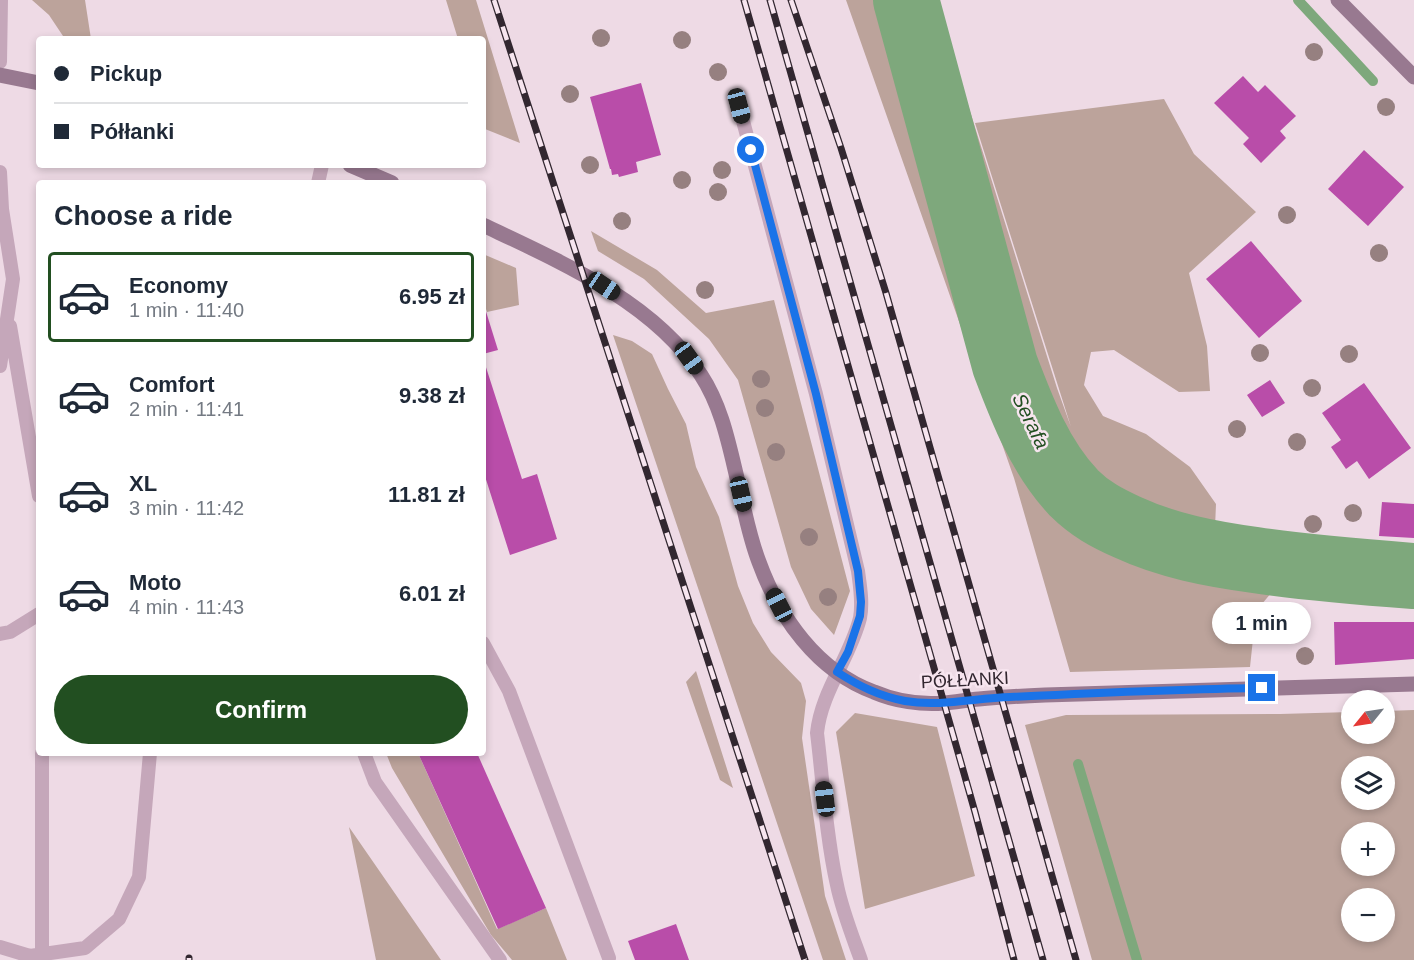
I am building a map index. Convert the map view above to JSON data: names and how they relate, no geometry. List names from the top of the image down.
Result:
{
  "streets": {
    "street": ["PÓŁŁANKI"]
  },
  "water": ["Serafa"],
  "north": "bottom left",
  "page": {
    "banner": ["Pickup", "Półłanki"],
    "heading": "Choose a ride",
    "list": [
      {
        "name": "Economy",
        "note": "1 min · 11:40",
        "value": "6.95 zł"
      },
      {
        "name": "Comfort",
        "note": "2 min · 11:41",
        "value": "9.38 zł"
      },
      {
        "name": "XL",
        "note": "3 min · 11:42",
        "value": "11.81 zł"
      },
      {
        "name": "Moto",
        "note": "4 min · 11:43",
        "value": "6.01 zł"
      }
    ],
    "bubble": "1 min",
    "buttons": "Confirm",
    "map_buttons": ["+", "−"]
  }
}
